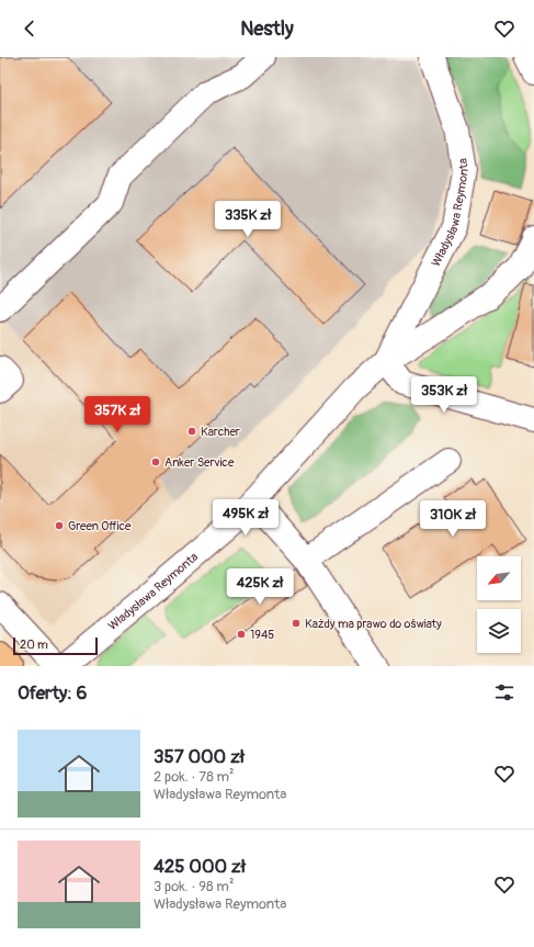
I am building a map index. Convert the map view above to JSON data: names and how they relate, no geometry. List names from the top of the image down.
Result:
{
  "streets": {
    "street": ["Władysława Reymonta"]
  },
  "places": [
    "Karcher",
    "Anker Service",
    "Green Office",
    "Każdy ma prawo do oświaty",
    "1945"
  ],
  "scale_bar": "20 m",
  "north": "bottom left",
  "page": {
    "header": "Nestly",
    "price": [
      "335K zł",
      "353K zł",
      "357K zł",
      "495K zł",
      "310K zł",
      "425K zł"
    ],
    "scale": "20 m",
    "heading": "Oferty: 6",
    "list": [
      {
        "name": "357 000 zł",
        "note": "2 pok. · 78 m² · Władysława Reymonta"
      },
      {
        "name": "425 000 zł",
        "note": "3 pok. · 98 m² · Władysława Reymonta"
      }
    ]
  }
}
